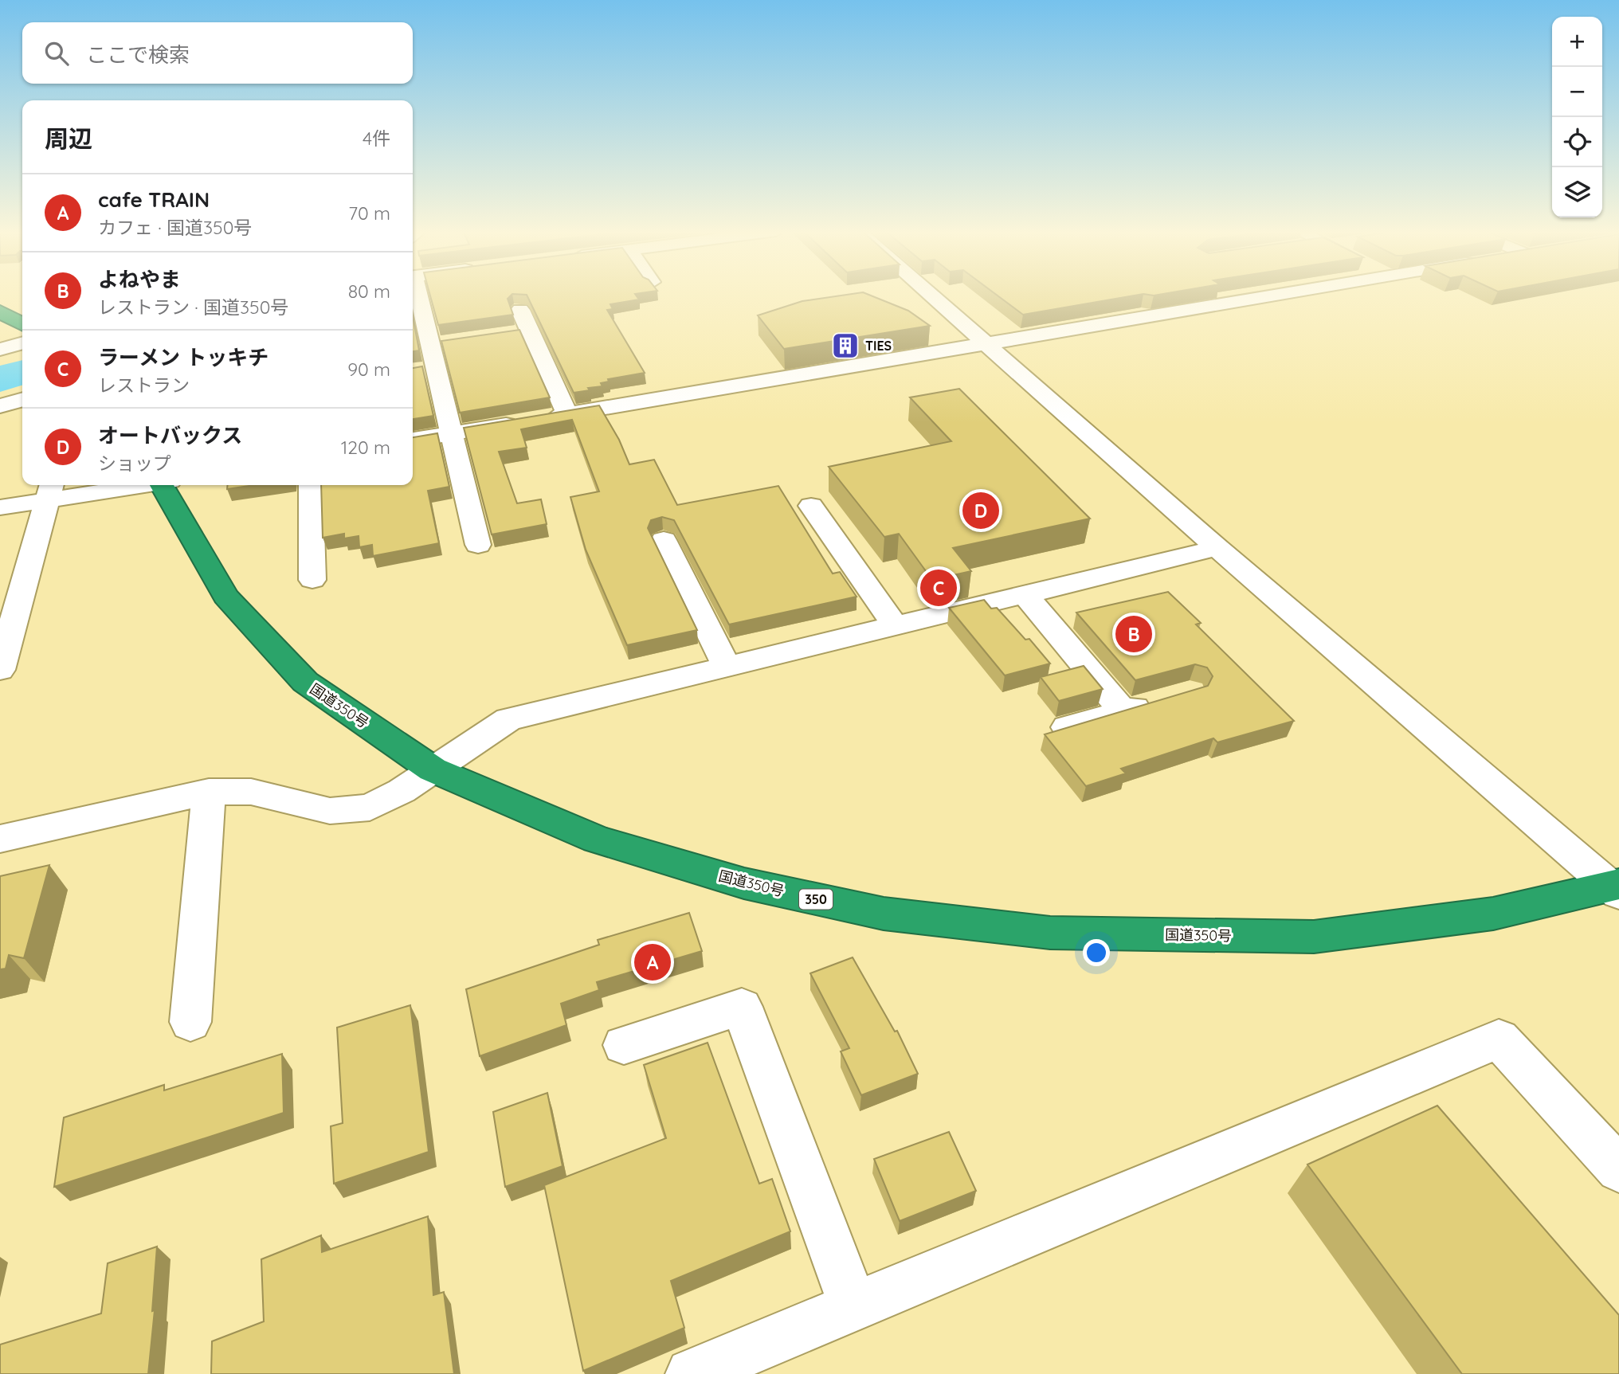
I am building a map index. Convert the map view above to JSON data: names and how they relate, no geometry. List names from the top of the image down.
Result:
{
  "streets": {
    "highway": ["国道350号", "350"]
  },
  "places": {
    "building": ["TIES"]
  },
  "page": {
    "map_buttons": ["+", "−"],
    "search": "ここで検索",
    "heading": ["周辺", "4件"],
    "list": [
      {
        "mark": "A",
        "name": "cafe TRAIN",
        "note": "カフェ · 国道350号",
        "value": "70 m"
      },
      {
        "mark": "B",
        "name": "よねやま",
        "note": "レストラン · 国道350号",
        "value": "80 m"
      },
      {
        "mark": "C",
        "name": "ラーメン トッキチ",
        "note": "レストラン",
        "value": "90 m"
      },
      {
        "mark": "D",
        "name": "オートバックス",
        "note": "ショップ",
        "value": "120 m"
      }
    ],
    "pins": [
      "D",
      "C",
      "B",
      "A"
    ]
  }
}
